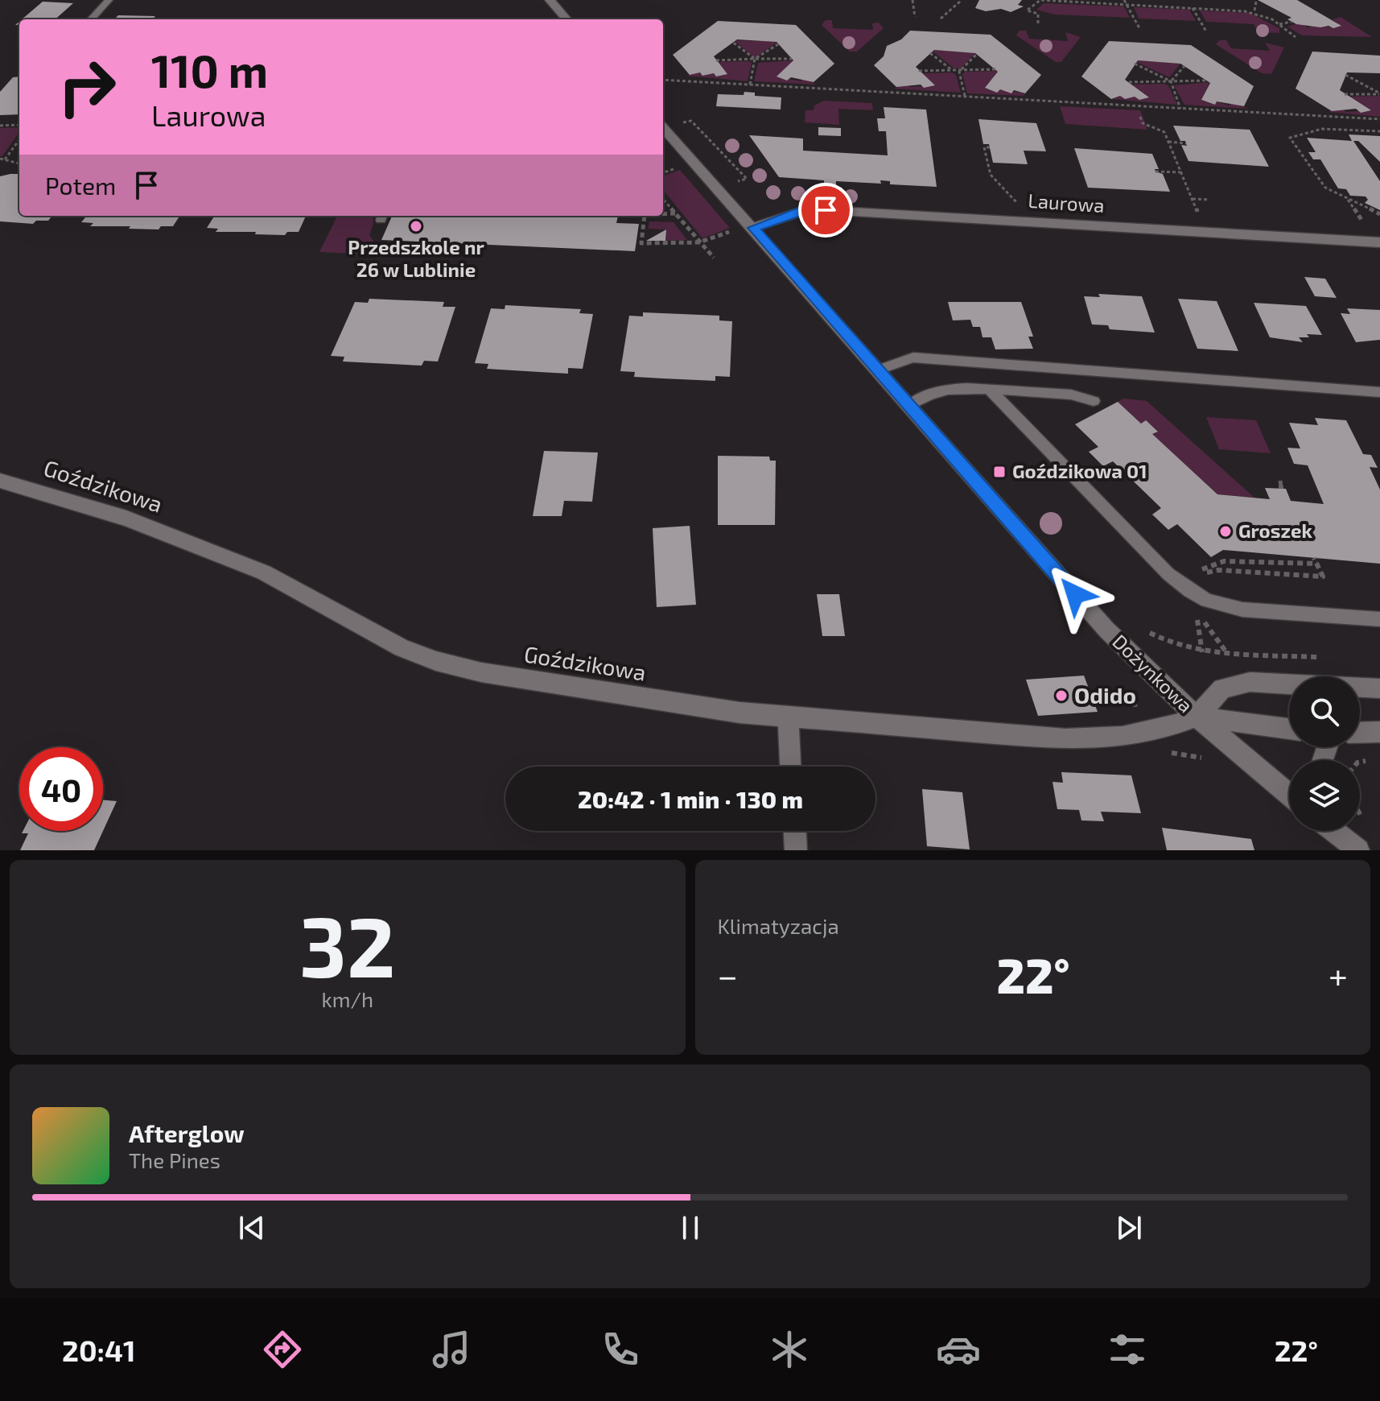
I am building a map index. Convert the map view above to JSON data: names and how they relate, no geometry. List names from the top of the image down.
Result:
{
  "streets": {
    "street": ["Laurowa", "Goździkowa", "Dożynkowa"]
  },
  "crossings": [
    ["Laurowa", "Dożynkowa"],
    ["Goździkowa", "Dożynkowa"]
  ],
  "places": {
    "other": ["Przedszkole nr 26 w Lublinie", "Groszek", "Odido"],
    "transit": ["Goździkowa 01"]
  },
  "page": {
    "turn": ["110 m", "Laurowa"],
    "then": "Potem",
    "limit": "40",
    "trip": "20:42 · 1 min · 130 m",
    "tile": [
      ["32", "km/h"],
      "Klimatyzacja"
    ],
    "heat": ["−", "22°", "+"],
    "song": ["Afterglow", "The Pines"],
    "tabs": ["20:41", "22°"]
  }
}
